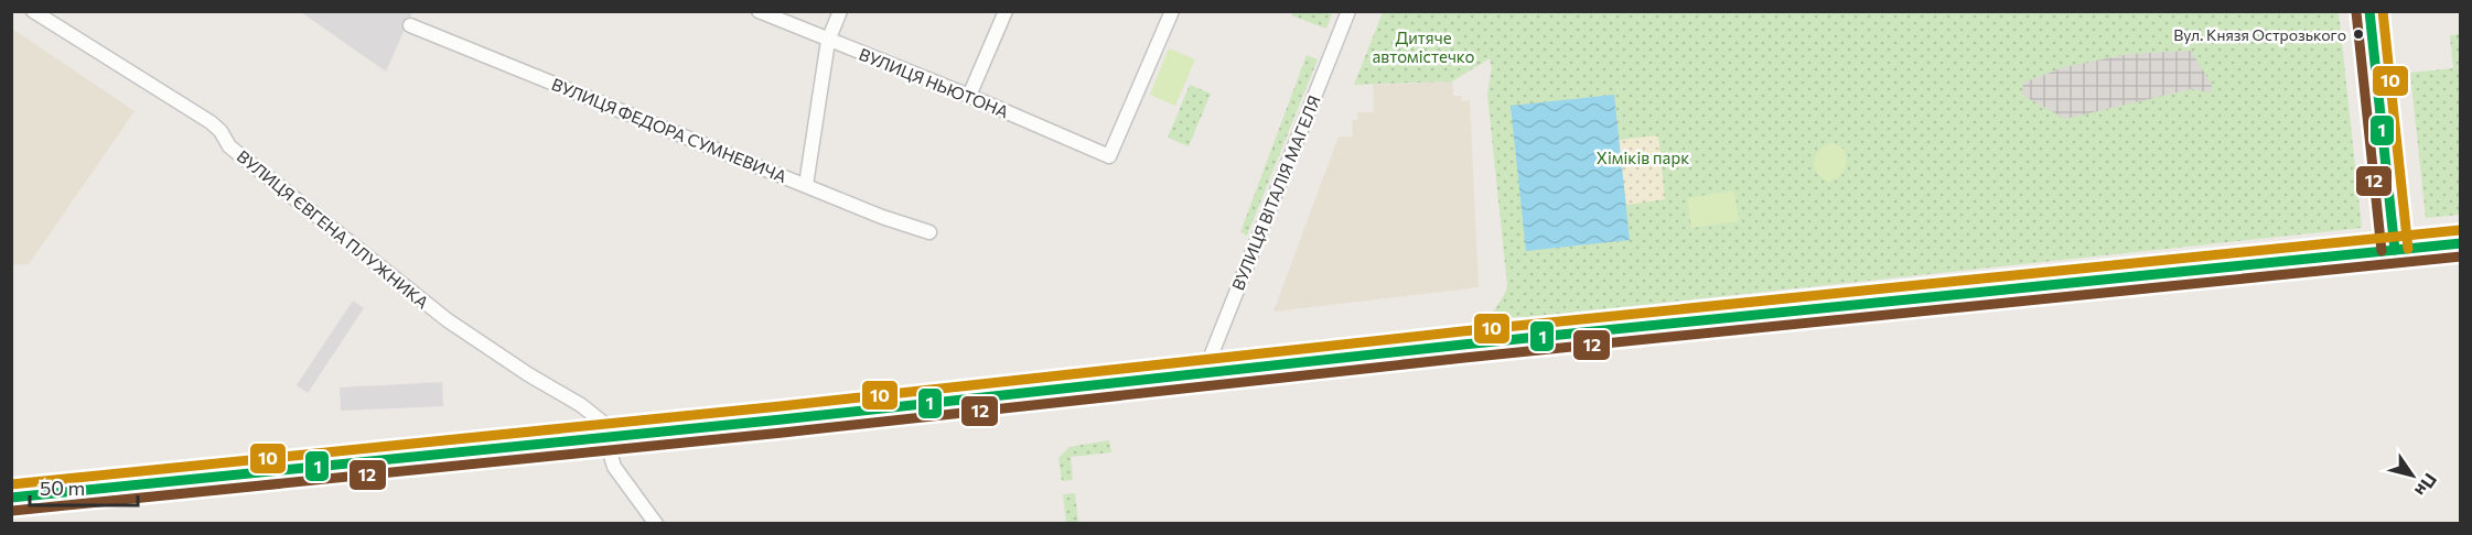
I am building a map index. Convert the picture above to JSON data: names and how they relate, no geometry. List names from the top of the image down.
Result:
{
  "streets": {
    "street": [
      "ВУЛИЦЯ НЬЮТОНА",
      "ВУЛИЦЯ ФЕДОРА СУМНЕВИЧА",
      "ВУЛИЦЯ ВІТАЛІЯ МАГЕЛЯ",
      "ВУЛИЦЯ ЄВГЕНА ПЛУЖНИКА"
    ]
  },
  "parks": ["Дитяче автомістечко", "Хіміків парк"],
  "places": ["Вул. Князя Острозького"],
  "lines": ["transit line 1", "transit line 10", "transit line 12"],
  "scale_bar": "50 m",
  "north": "bottom right"
}
